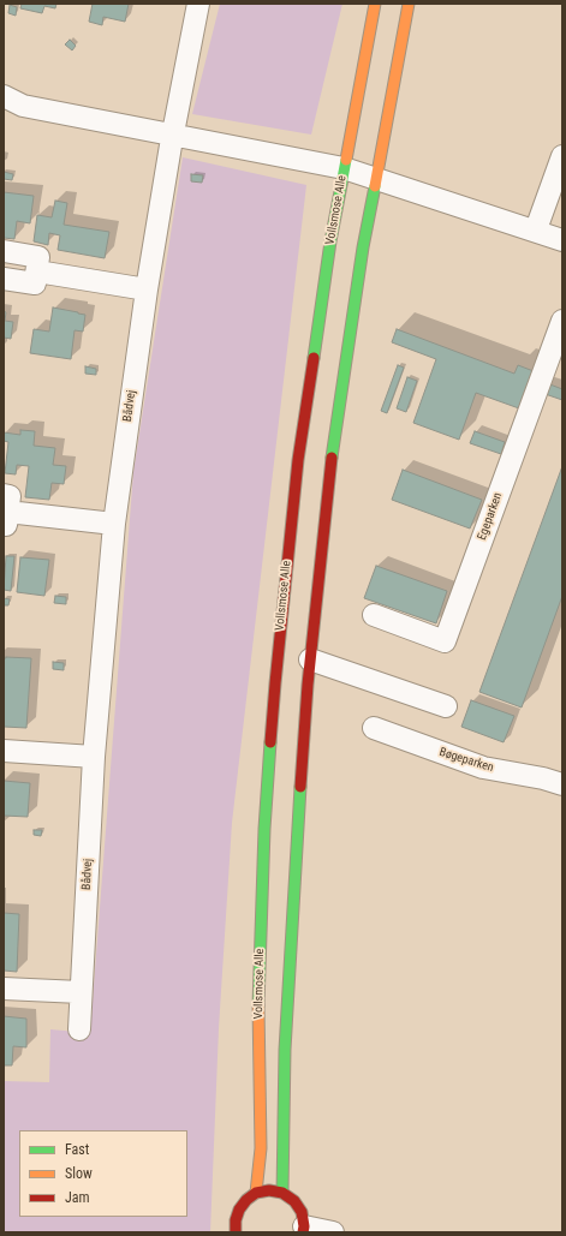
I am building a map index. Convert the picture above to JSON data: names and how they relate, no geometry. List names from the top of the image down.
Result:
{
  "streets": {
    "street": [
      "Vollsmose Alle",
      "Bådvej",
      "Egeparken",
      "Bøgeparken"
    ]
  },
  "legend": ["Fast", "Slow", "Jam"]
}
